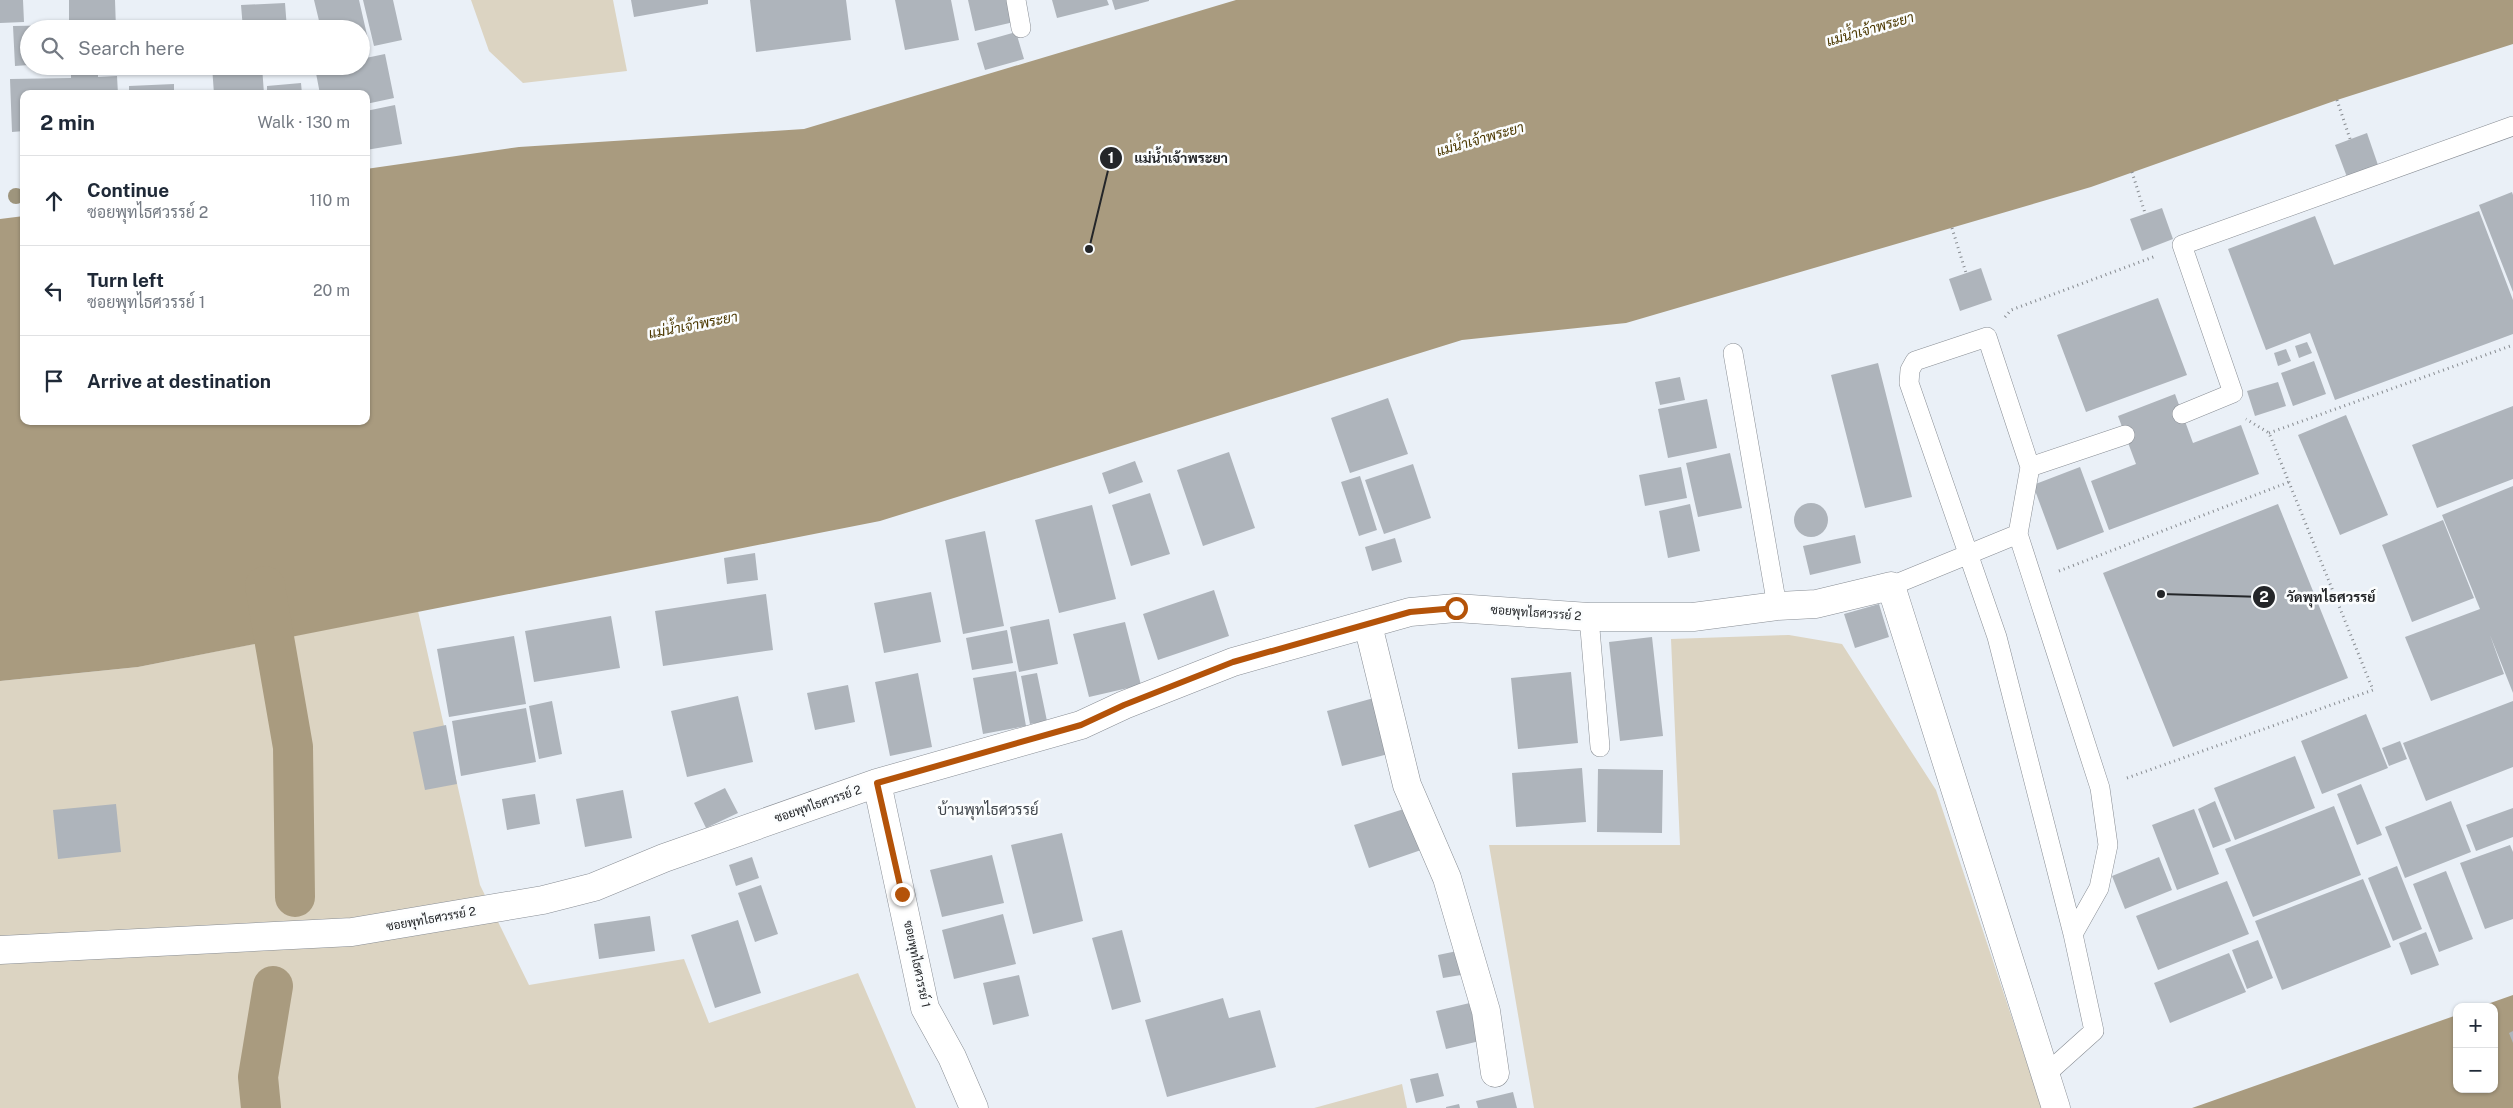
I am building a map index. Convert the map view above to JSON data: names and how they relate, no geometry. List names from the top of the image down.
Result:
{
  "streets": {
    "street": ["ซอยพุทไธศวรรย์ 2", "ซอยพุทไธศวรรย์ 1"]
  },
  "crossings": [
    ["ซอยพุทไธศวรรย์ 2", "ซอยพุทไธศวรรย์ 1"]
  ],
  "districts": ["บ้านพุทไธศวรรย์"],
  "water": ["แม่น้ำเจ้าพระยา"],
  "places": ["แม่น้ำเจ้าพระยา", "วัดพุทไธศวรรย์"],
  "page": {
    "search": "Search here",
    "heading": ["2 min", "Walk · 130 m"],
    "list": [
      ["Continue", "ซอยพุทไธศวรรย์ 2", "110 m"],
      ["Turn left", "ซอยพุทไธศวรรย์ 1", "20 m"],
      "Arrive at destination"
    ],
    "map_buttons": ["+", "−"]
  }
}
